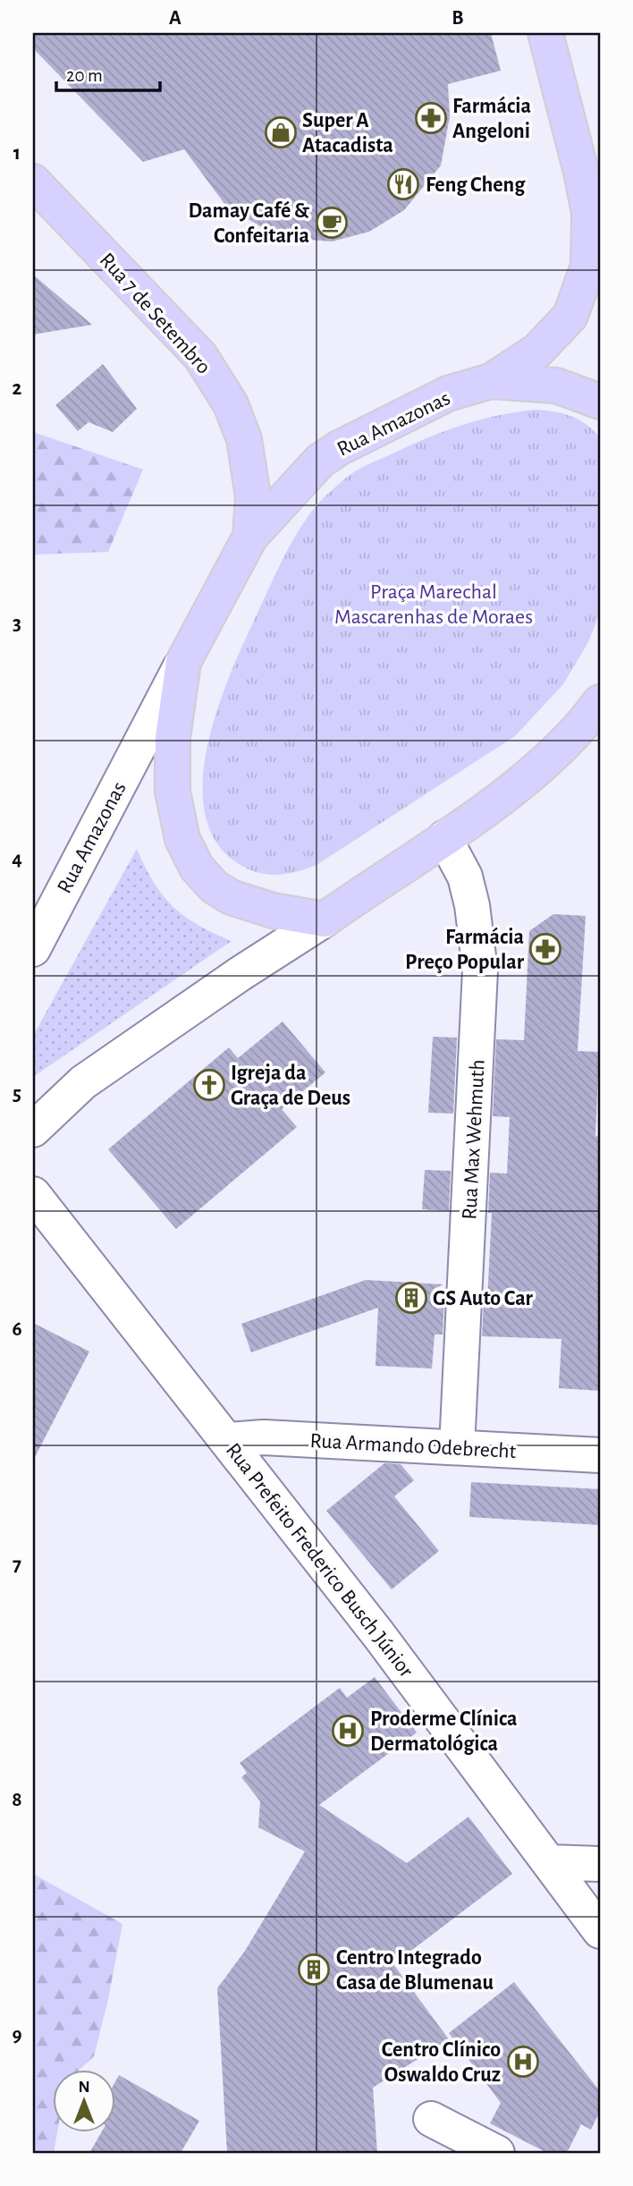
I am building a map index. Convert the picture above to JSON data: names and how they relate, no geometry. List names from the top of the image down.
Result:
{
  "streets": {
    "main road": ["Rua 7 de Setembro", "Rua Amazonas"],
    "street": ["Rua Max Wehmuth", "Rua Armando Odebrecht", "Rua Prefeito Frederico Busch Júnior"]
  },
  "crossings": [
    ["Rua 7 de Setembro", "Rua Amazonas"],
    ["Rua Max Wehmuth", "Rua Armando Odebrecht"],
    ["Rua Armando Odebrecht", "Rua Prefeito Frederico Busch Júnior"]
  ],
  "parks": ["Praça Marechal Mascarenhas de Moraes"],
  "places": {
    "pharmacy": ["Farmácia Angeloni", "Farmácia Preço Popular"],
    "shop": ["Super A Atacadista"],
    "restaurant": ["Feng Cheng"],
    "cafe": ["Damay Café & Confeitaria"],
    "church": ["Igreja da Graça de Deus"],
    "building": ["GS Auto Car", "Centro Integrado Casa de Blumenau"],
    "hospital": ["Proderme Clínica Dermatológica", "Centro Clínico Oswaldo Cruz"]
  },
  "scale_bar": "20 m",
  "north": "top",
  "grid": {
    "columns": ["A", "B"],
    "rows": [
      "1",
      "2",
      "3",
      "4",
      "5",
      "6",
      "7",
      "8",
      "9"
    ]
  }
}
